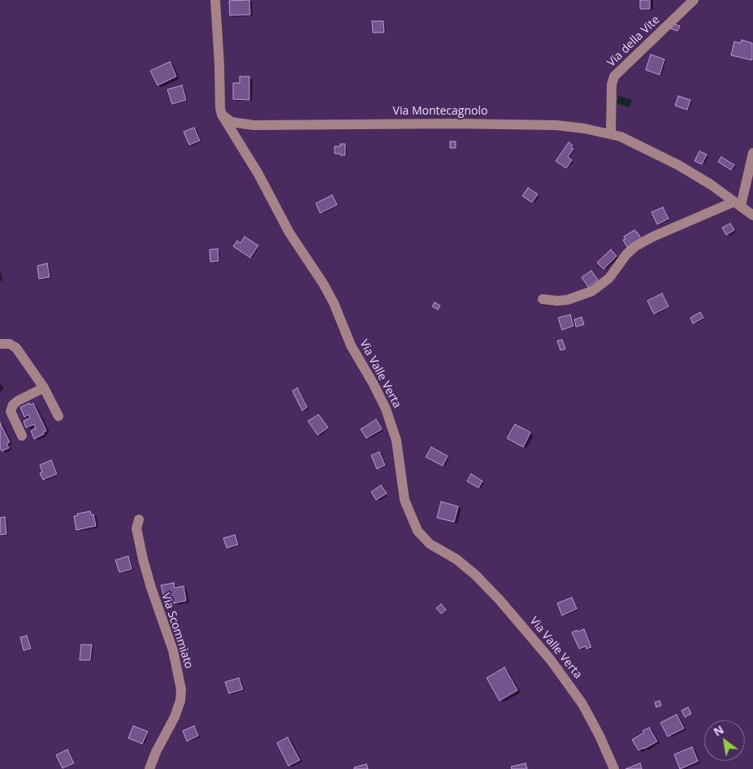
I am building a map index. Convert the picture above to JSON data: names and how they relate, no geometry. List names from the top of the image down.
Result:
{
  "streets": {
    "street": [
      "Via della Vite",
      "Via Montecagnolo",
      "Via Valle Verta",
      "Via Scommiato"
    ]
  },
  "crossings": [
    ["Via della Vite", "Via Montecagnolo"],
    ["Via Montecagnolo", "Via Valle Verta"]
  ],
  "north": "top left"
}
